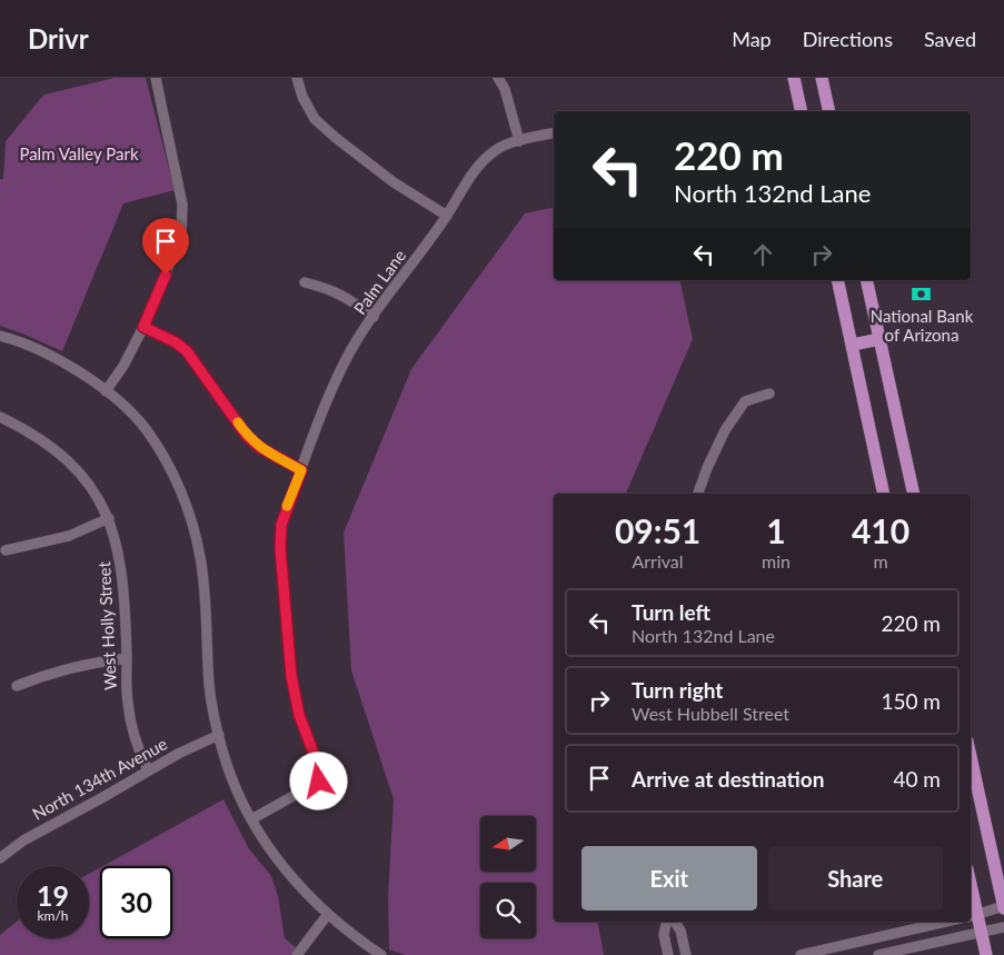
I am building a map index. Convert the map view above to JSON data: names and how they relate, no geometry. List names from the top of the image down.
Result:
{
  "streets": {
    "street": ["Palm Lane", "West Holly Street", "North 134th Avenue"]
  },
  "crossings": [
    ["West Holly Street", "North 134th Avenue"]
  ],
  "parks": ["Palm Valley Park"],
  "places": {
    "bank": ["National Bank of Arizona"]
  },
  "north": "left",
  "page": {
    "header": "Drivr",
    "nav": ["Map", "Directions", "Saved"],
    "turn": ["220 m", "North 132nd Lane"],
    "eta": [
      "09:51",
      "Arrival",
      "1",
      "min",
      "410",
      "m"
    ],
    "list": [
      {
        "name": "Turn left",
        "note": "North 132nd Lane",
        "value": "220 m"
      },
      {
        "name": "Turn right",
        "note": "West Hubbell Street",
        "value": "150 m"
      },
      {
        "name": "Arrive at destination",
        "value": "40 m"
      }
    ],
    "buttons": ["Exit", "Share"],
    "speed": "19 km/h",
    "limit": "30"
  }
}
